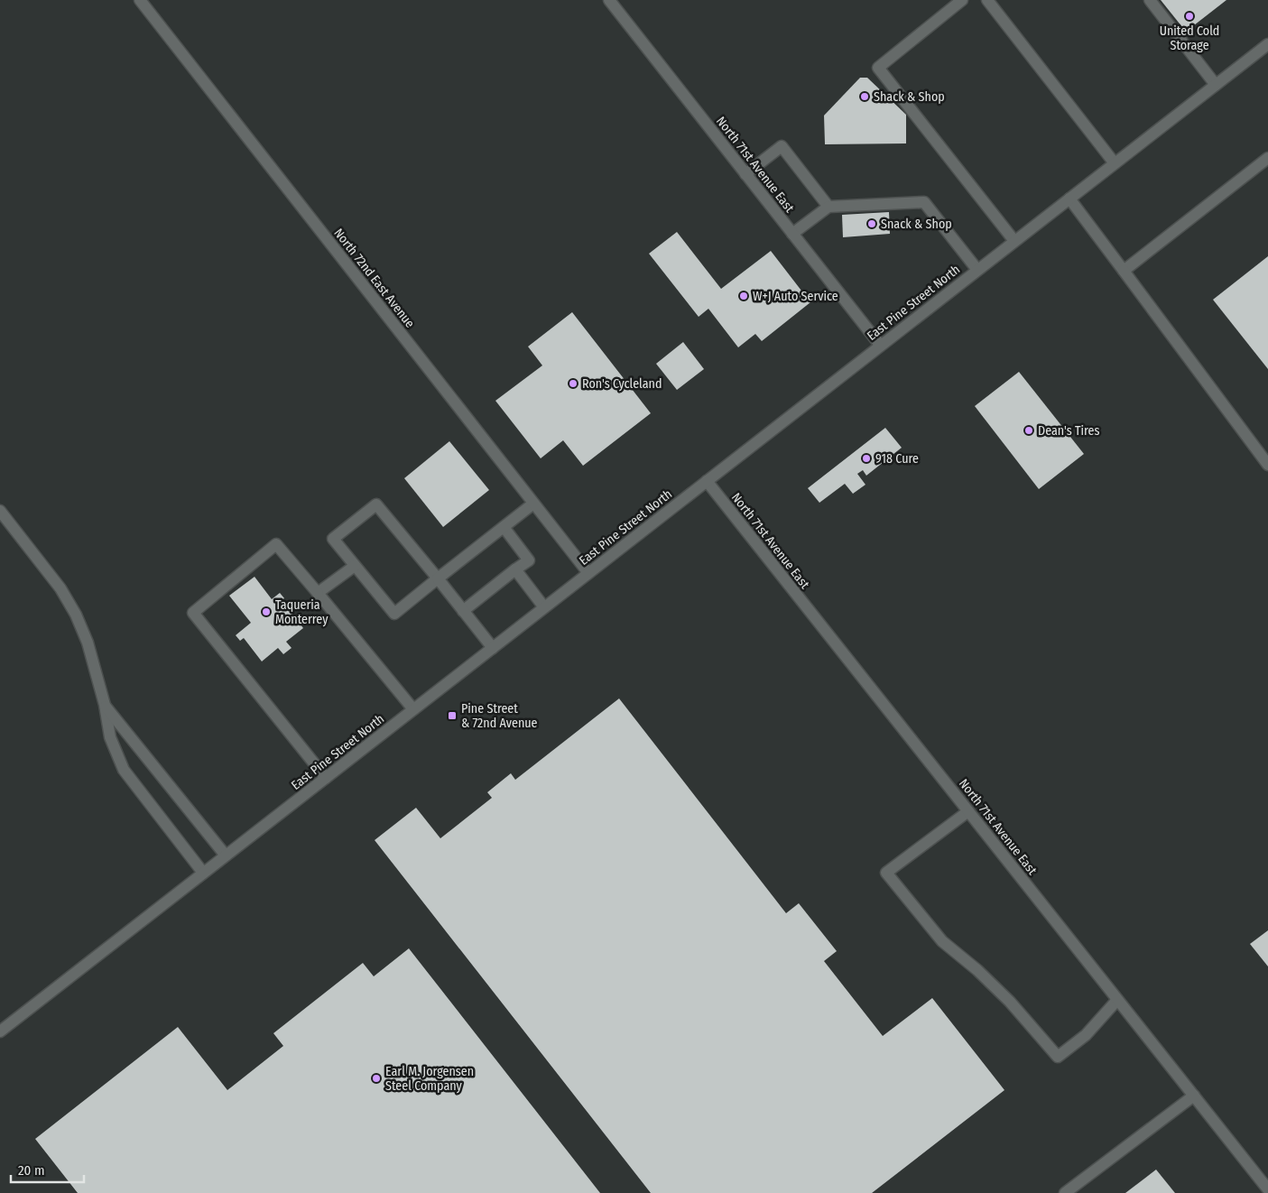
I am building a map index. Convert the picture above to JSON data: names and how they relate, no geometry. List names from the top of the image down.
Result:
{
  "streets": {
    "street": ["North 71st Avenue East", "North 72nd East Avenue", "East Pine Street North"]
  },
  "crossings": [
    ["North 71st Avenue East", "East Pine Street North"],
    ["North 72nd East Avenue", "East Pine Street North"]
  ],
  "places": {
    "other": [
      "United Cold Storage",
      "Shack & Shop",
      "Snack & Shop",
      "W+J Auto Service",
      "Ron's Cycleland",
      "Dean's Tires",
      "918 Cure",
      "Taqueria Monterrey",
      "Earl M. Jorgensen Steel Company"
    ],
    "transit": ["Pine Street & 72nd Avenue"]
  },
  "scale_bar": "20 m"
}
